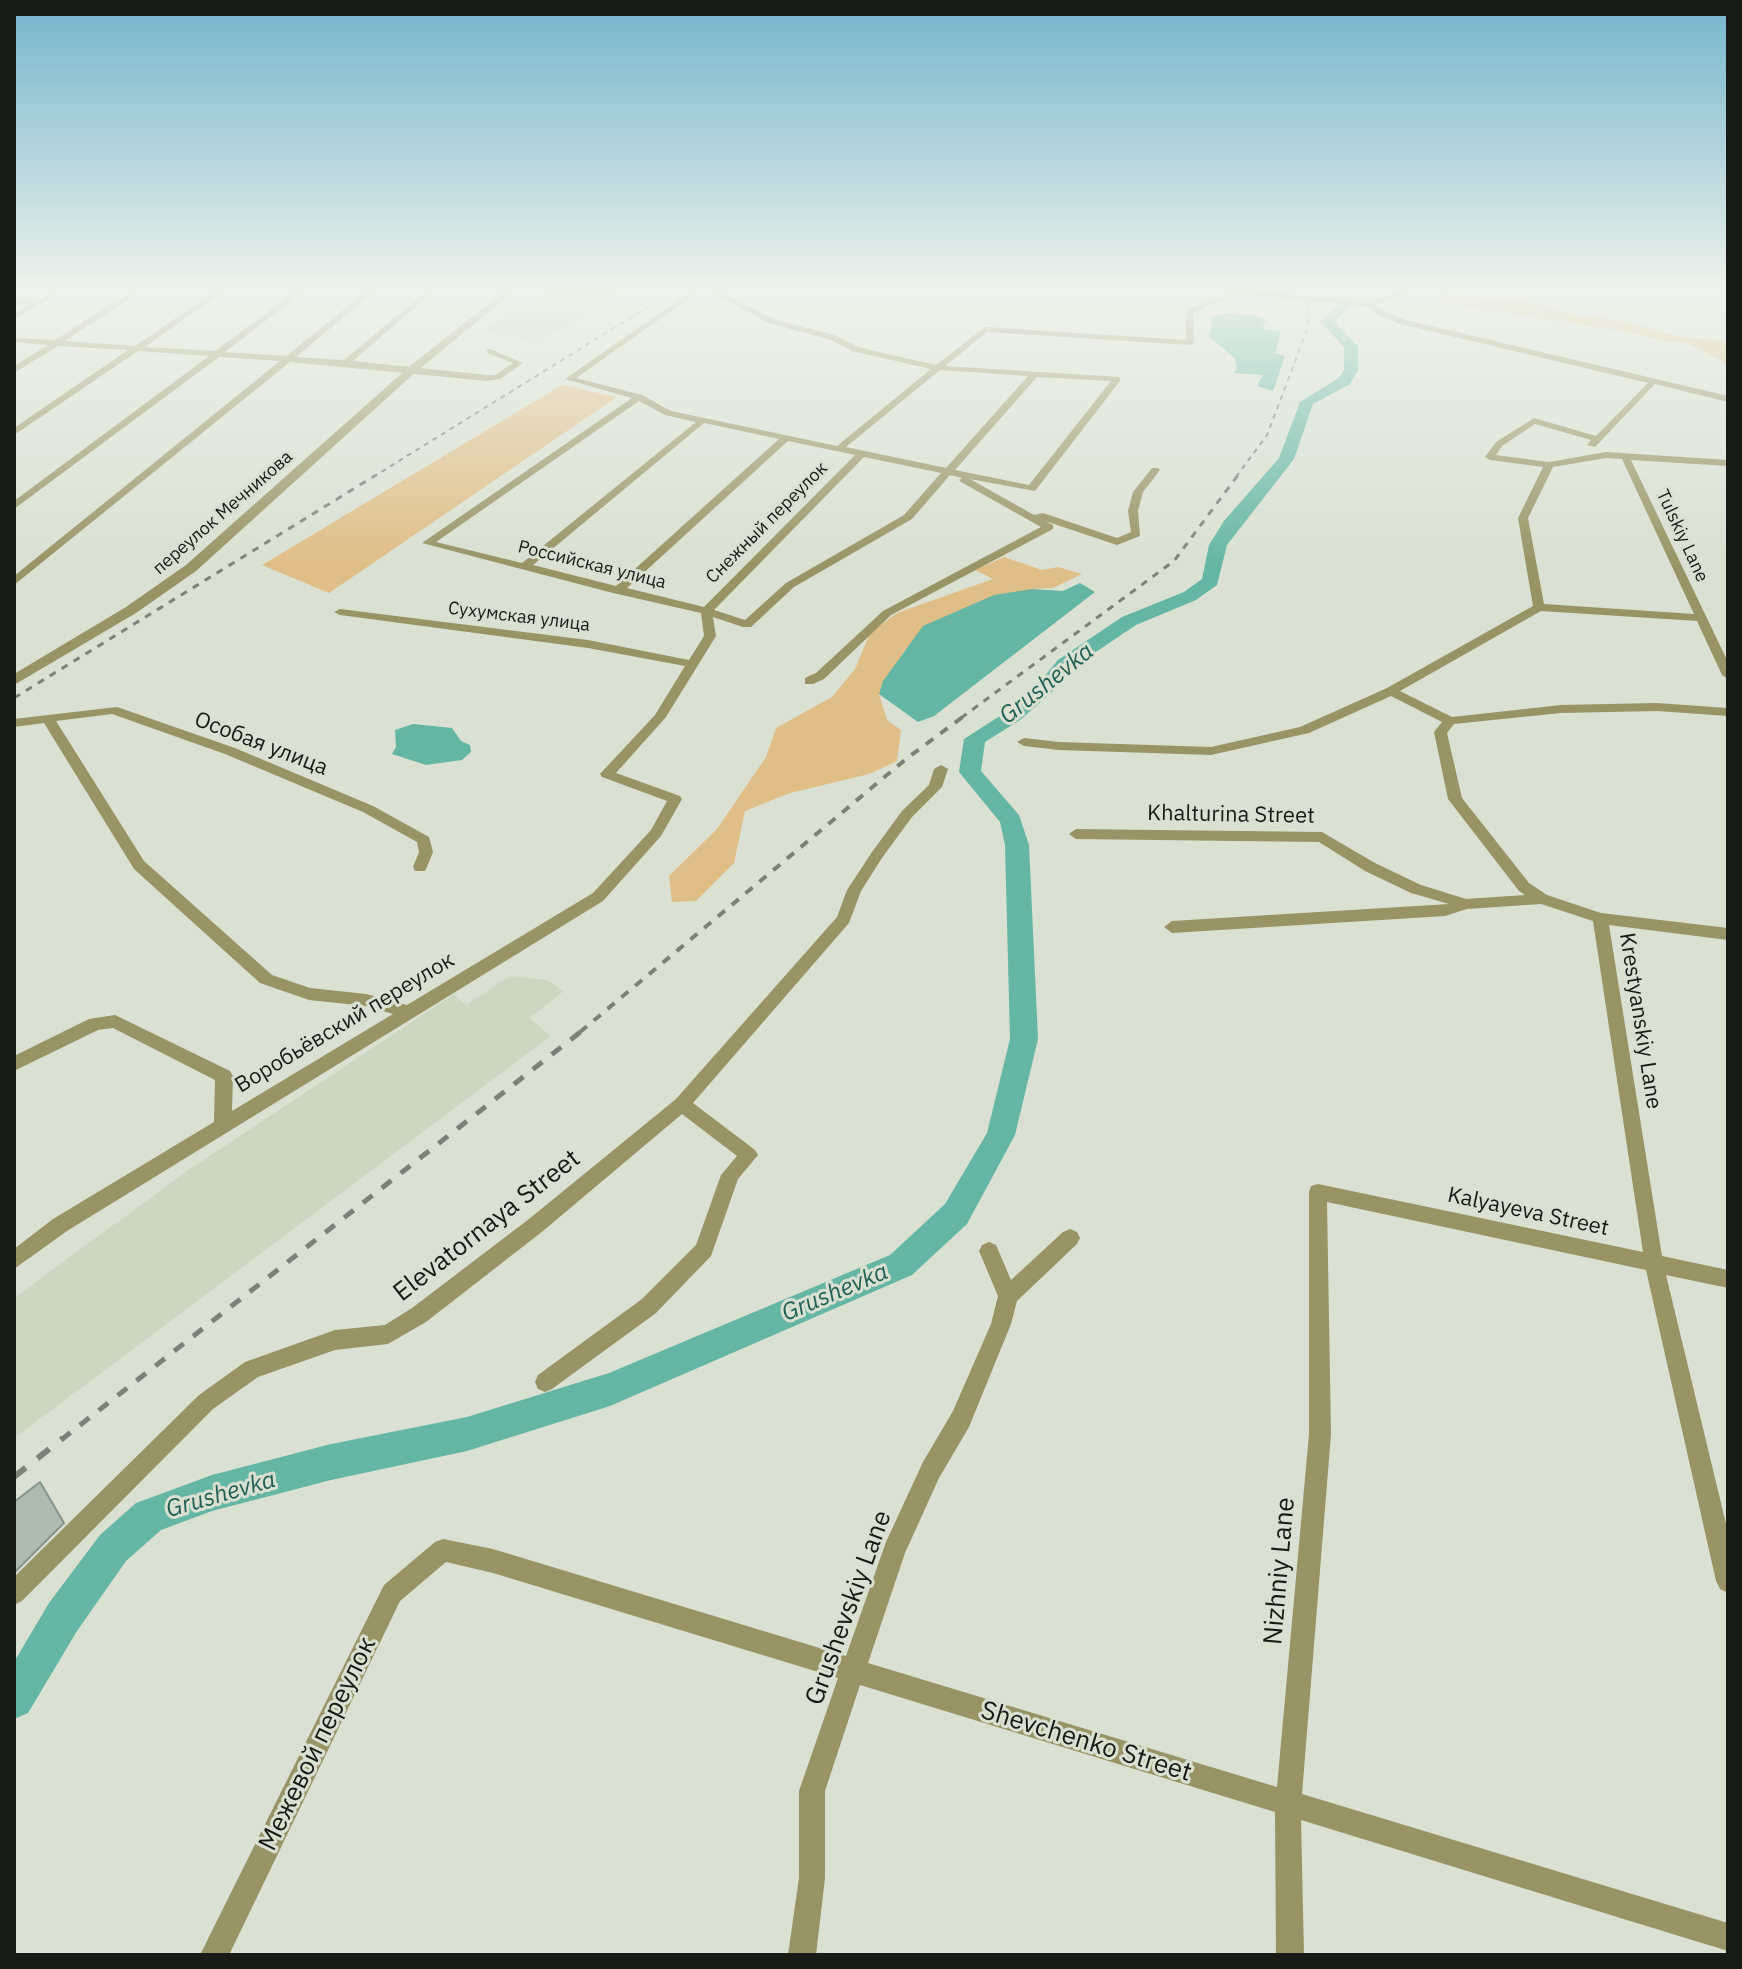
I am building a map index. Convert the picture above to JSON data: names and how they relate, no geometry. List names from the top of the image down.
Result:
{
  "streets": {
    "street": [
      "переулок Мечникова",
      "Снежный переулок",
      "Tulskiy Lane",
      "Российская улица",
      "Сухумская улица",
      "Особая улица",
      "Khalturina Street",
      "Krestyanskiy Lane",
      "Воробьёвский переулок",
      "Kalyayeva Street",
      "Elevatornaya Street",
      "Nizhniy Lane",
      "Grushevskiy Lane",
      "Shevchenko Street",
      "Межевой переулок"
    ]
  },
  "crossings": [
    ["Снежный переулок", "Российская улица"],
    ["Снежный переулок", "Сухумская улица"],
    ["Снежный переулок", "Воробьёвский переулок"],
    ["Krestyanskiy Lane", "Kalyayeva Street"],
    ["Kalyayeva Street", "Nizhniy Lane"],
    ["Nizhniy Lane", "Shevchenko Street"],
    ["Grushevskiy Lane", "Shevchenko Street"],
    ["Shevchenko Street", "Межевой переулок"]
  ],
  "water": ["Grushevka"]
}
